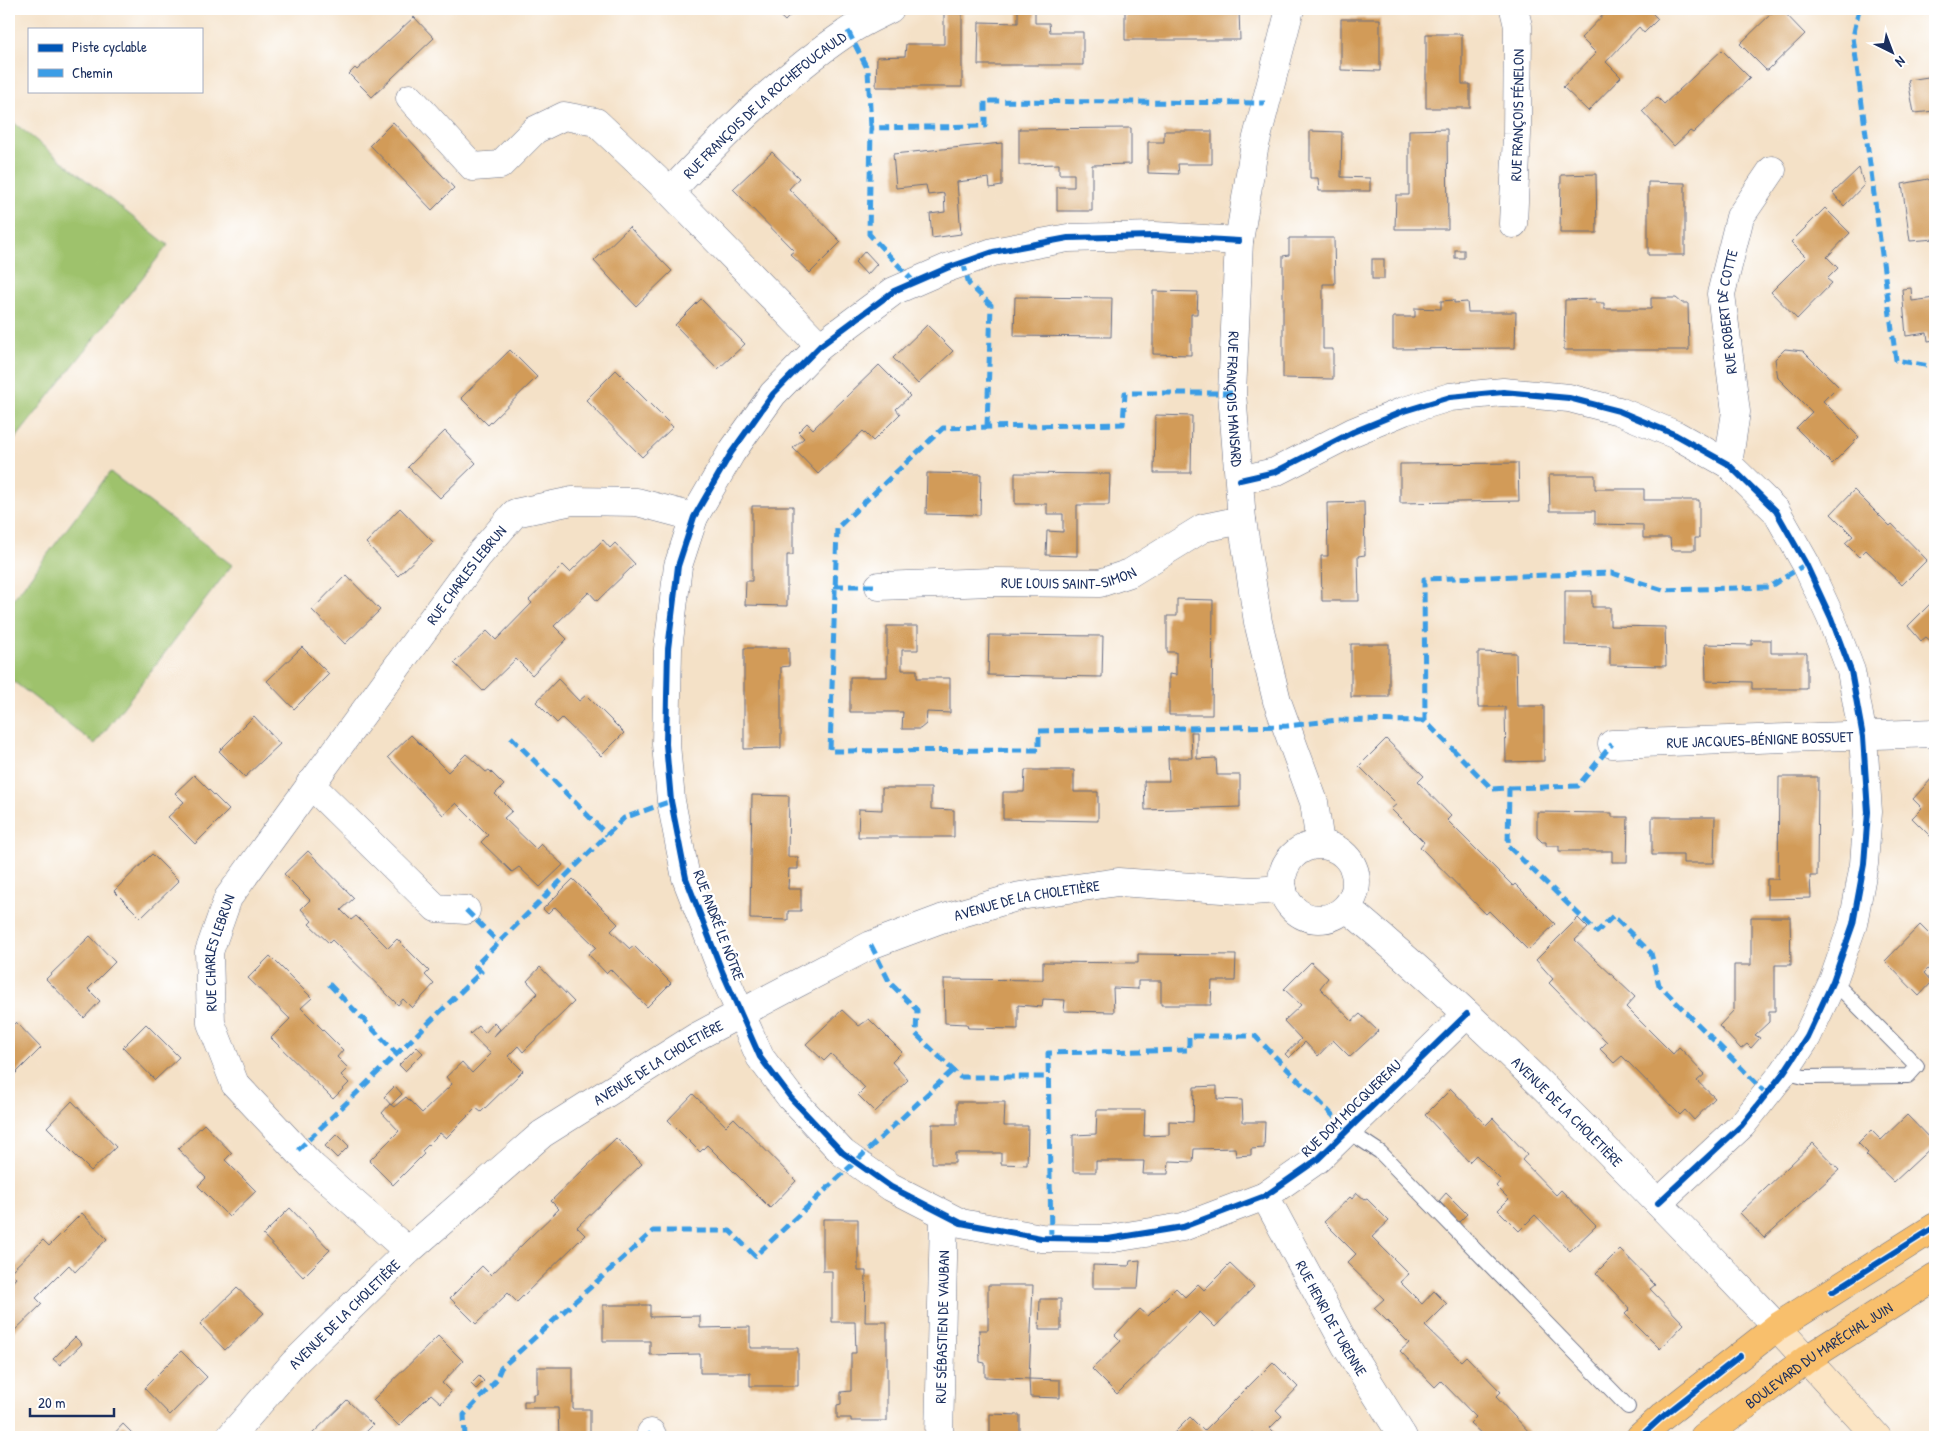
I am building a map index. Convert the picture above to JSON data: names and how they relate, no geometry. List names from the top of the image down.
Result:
{
  "streets": {
    "main road": ["BOULEVARD DU MARÉCHAL JUIN"],
    "street": [
      "RUE FRANÇOIS DE LA ROCHEFOUCAULD",
      "RUE FRANÇOIS FÉNELON",
      "RUE ROBERT DE COTTE",
      "RUE FRANÇOIS MANSARD",
      "RUE CHARLES LEBRUN",
      "RUE LOUIS SAINT-SIMON",
      "RUE JACQUES-BÉNIGNE BOSSUET",
      "AVENUE DE LA CHOLETIÈRE",
      "RUE ANDRÉ LE NÔTRE",
      "RUE DOM MOCQUEREAU",
      "RUE HENRI DE TURENNE",
      "RUE SÉBASTIEN DE VAUBAN"
    ]
  },
  "crossings": [
    ["RUE FRANÇOIS DE LA ROCHEFOUCAULD", "RUE ANDRÉ LE NÔTRE"],
    ["RUE FRANÇOIS MANSARD", "RUE LOUIS SAINT-SIMON"],
    ["RUE FRANÇOIS MANSARD", "AVENUE DE LA CHOLETIÈRE"],
    ["RUE FRANÇOIS MANSARD", "RUE ANDRÉ LE NÔTRE"],
    ["RUE CHARLES LEBRUN", "AVENUE DE LA CHOLETIÈRE"],
    ["RUE CHARLES LEBRUN", "RUE ANDRÉ LE NÔTRE"],
    ["AVENUE DE LA CHOLETIÈRE", "RUE ANDRÉ LE NÔTRE"],
    ["AVENUE DE LA CHOLETIÈRE", "RUE DOM MOCQUEREAU"],
    ["RUE ANDRÉ LE NÔTRE", "RUE DOM MOCQUEREAU"],
    ["RUE DOM MOCQUEREAU", "RUE HENRI DE TURENNE"],
    ["RUE DOM MOCQUEREAU", "RUE SÉBASTIEN DE VAUBAN"]
  ],
  "legend": ["Piste cyclable", "Chemin"],
  "scale_bar": "20 m",
  "north": "bottom right"
}
